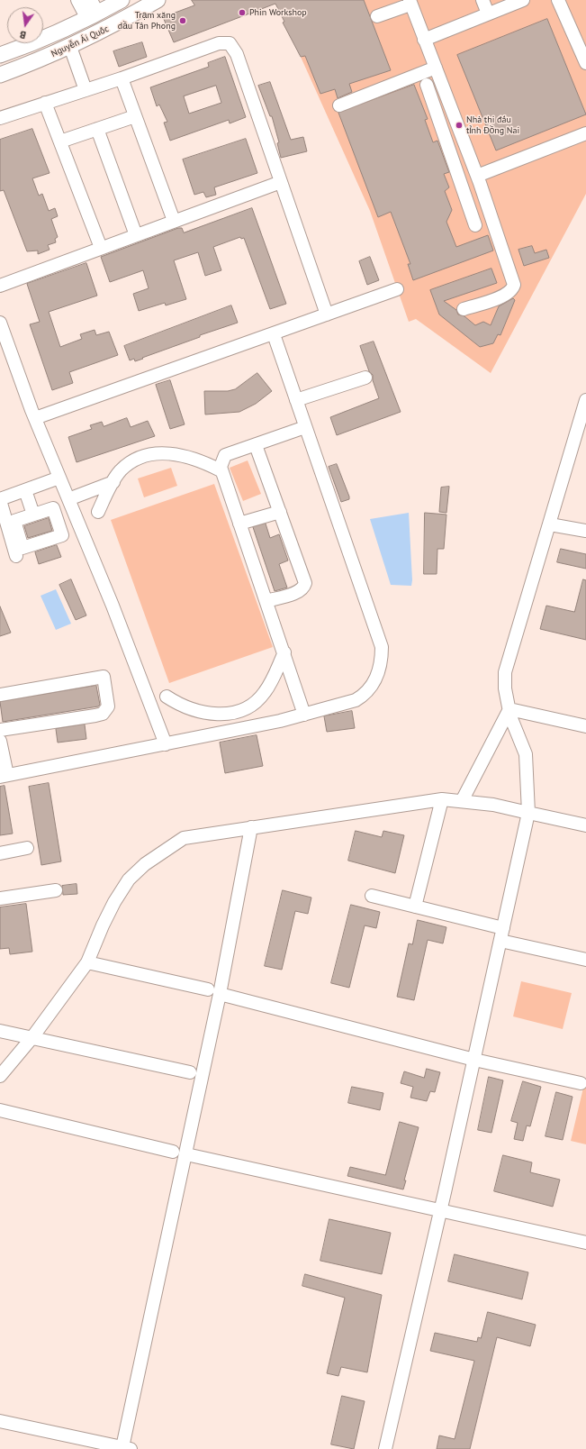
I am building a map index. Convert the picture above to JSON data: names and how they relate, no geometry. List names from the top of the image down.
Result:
{
  "streets": {
    "main road": ["Nguyễn Ái Quốc"]
  },
  "places": ["Phin Workshop", "Trạm xăng dầu Tân Phong", "Nhà thi đấu tỉnh Đồng Nai"],
  "north": "bottom"
}
